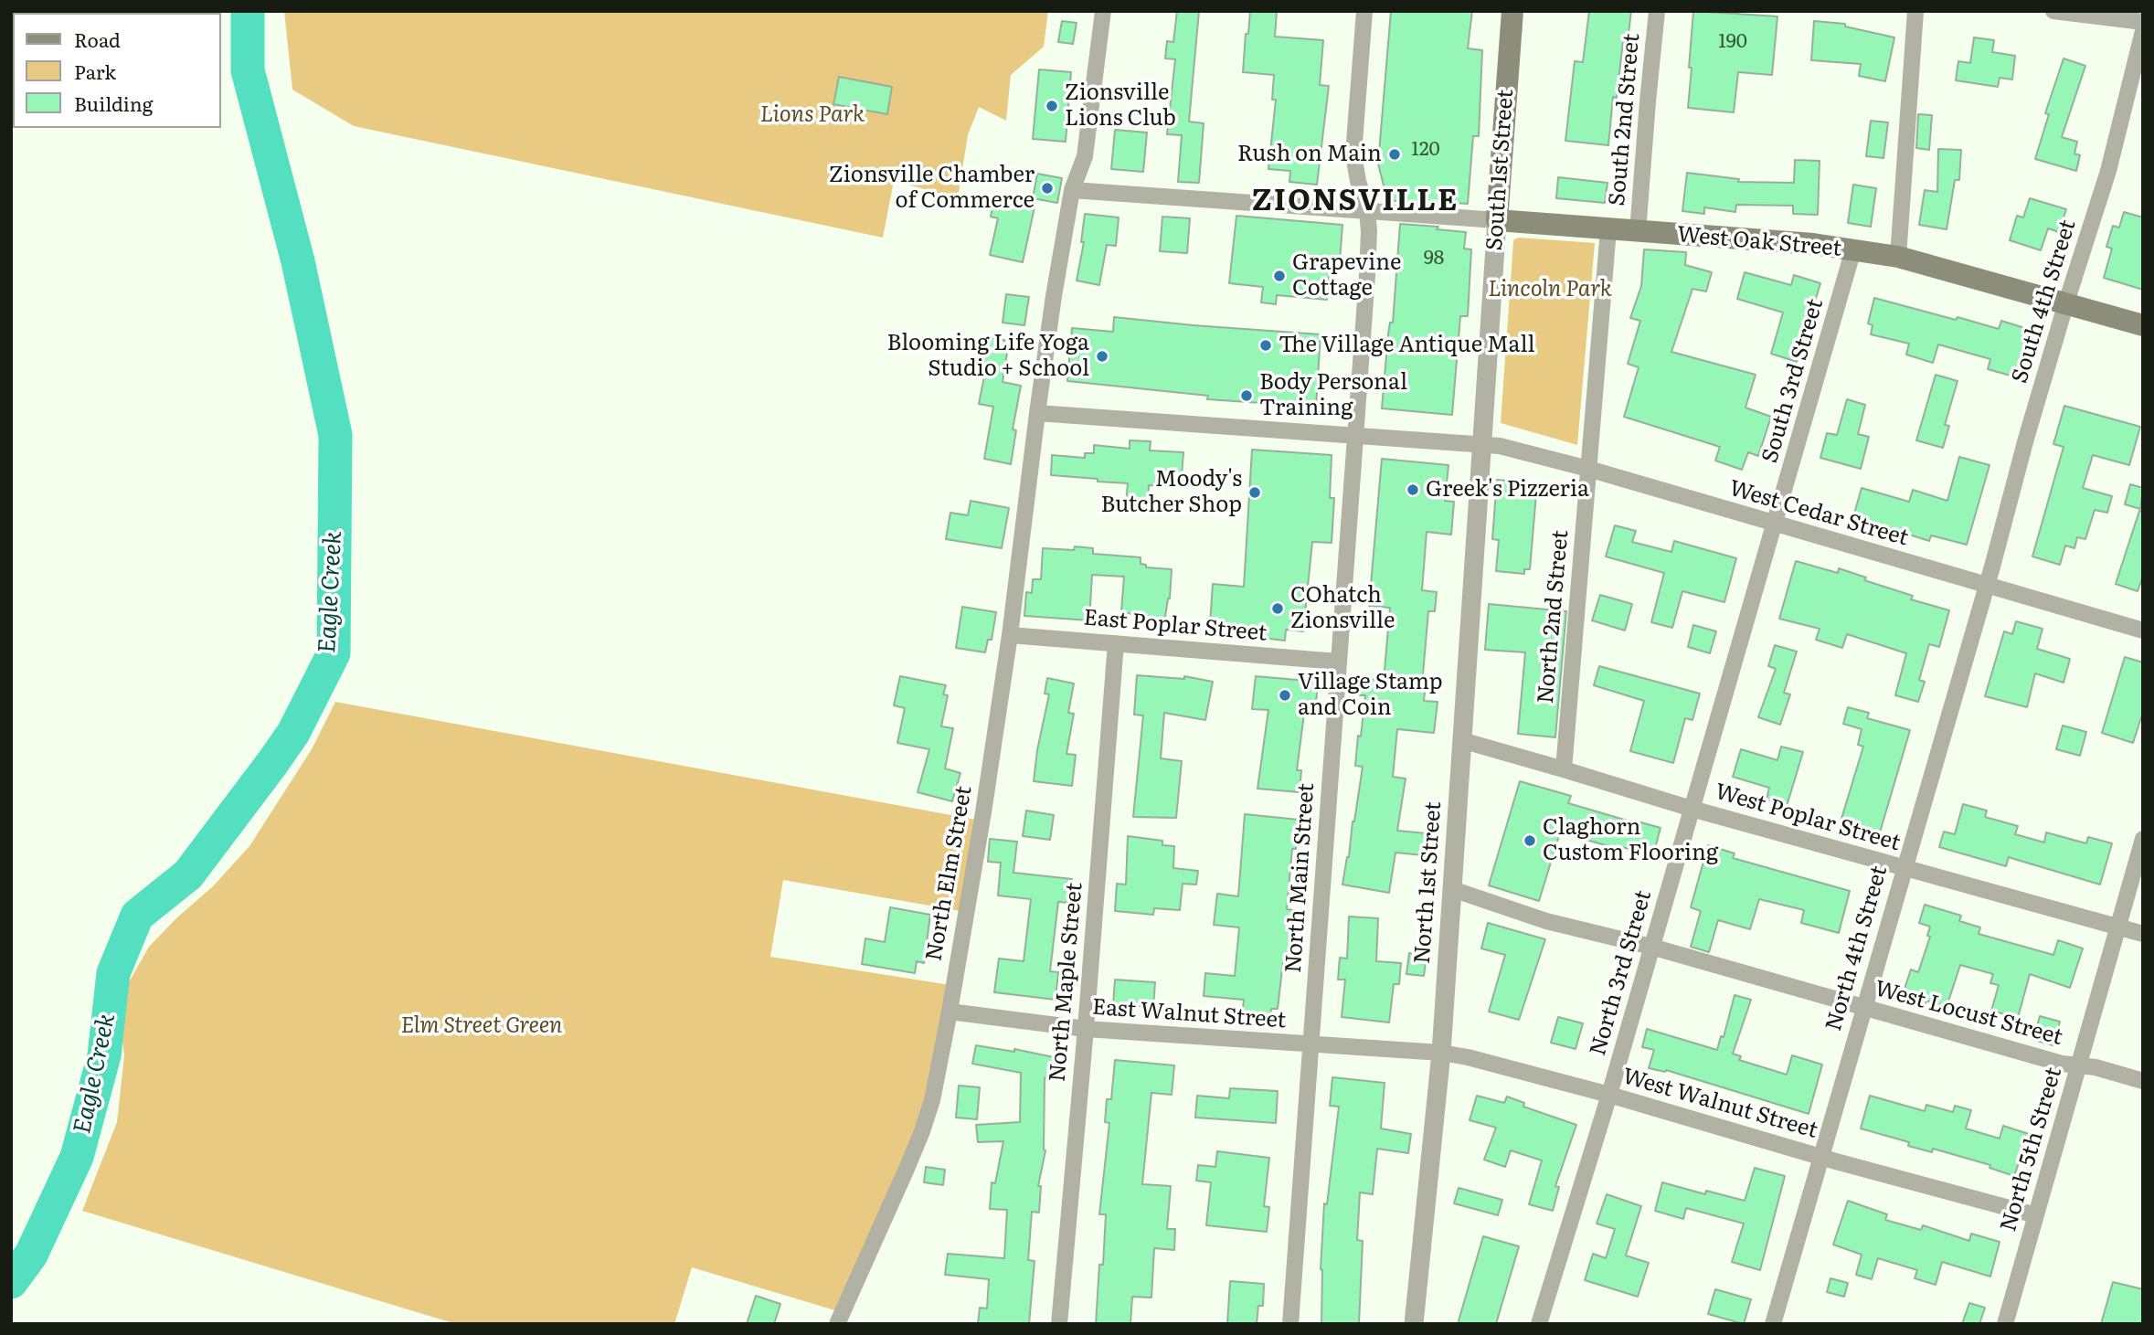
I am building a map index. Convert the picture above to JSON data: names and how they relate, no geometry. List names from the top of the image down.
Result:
{
  "streets": {
    "main road": ["South 1st Street", "West Oak Street"],
    "street": [
      "South 2nd Street",
      "South 4th Street",
      "South 3rd Street",
      "West Cedar Street",
      "North 2nd Street",
      "East Poplar Street",
      "West Poplar Street",
      "North Elm Street",
      "North Main Street",
      "North 1st Street",
      "North 4th Street",
      "North 3rd Street",
      "North Maple Street",
      "West Locust Street",
      "East Walnut Street",
      "West Walnut Street",
      "North 5th Street"
    ]
  },
  "crossings": [
    ["South 2nd Street", "West Oak Street"],
    ["South 2nd Street", "West Cedar Street"],
    ["South 2nd Street", "North 2nd Street"],
    ["South 1st Street", "West Oak Street"],
    ["South 1st Street", "West Cedar Street"],
    ["South 1st Street", "North 1st Street"],
    ["West Oak Street", "South 4th Street"],
    ["West Oak Street", "South 3rd Street"],
    ["West Oak Street", "North Elm Street"],
    ["West Oak Street", "North Main Street"],
    ["South 4th Street", "West Cedar Street"],
    ["South 4th Street", "North 4th Street"],
    ["South 3rd Street", "West Cedar Street"],
    ["South 3rd Street", "North 3rd Street"],
    ["West Cedar Street", "North 2nd Street"],
    ["West Cedar Street", "North Elm Street"],
    ["West Cedar Street", "North Main Street"],
    ["West Cedar Street", "North 1st Street"],
    ["West Cedar Street", "North 4th Street"],
    ["West Cedar Street", "North 3rd Street"],
    ["North 2nd Street", "West Poplar Street"],
    ["East Poplar Street", "North Elm Street"],
    ["East Poplar Street", "North Main Street"],
    ["East Poplar Street", "North Maple Street"],
    ["West Poplar Street", "North 1st Street"],
    ["West Poplar Street", "North 4th Street"],
    ["West Poplar Street", "North 3rd Street"],
    ["West Poplar Street", "North 5th Street"],
    ["North Elm Street", "East Walnut Street"],
    ["North Main Street", "East Walnut Street"],
    ["North Main Street", "West Walnut Street"],
    ["North 1st Street", "West Locust Street"],
    ["North 1st Street", "West Walnut Street"],
    ["North 4th Street", "West Locust Street"],
    ["North 4th Street", "West Walnut Street"],
    ["North 3rd Street", "West Locust Street"],
    ["North 3rd Street", "West Walnut Street"],
    ["North Maple Street", "East Walnut Street"],
    ["West Locust Street", "North 5th Street"],
    ["East Walnut Street", "West Walnut Street"],
    ["West Walnut Street", "North 5th Street"]
  ],
  "districts": ["ZIONSVILLE"],
  "water": ["Eagle Creek"],
  "parks": ["Lions Park", "Lincoln Park", "Elm Street Green"],
  "places": [
    "Zionsville Lions Club",
    "Rush on Main",
    "Zionsville Chamber of Commerce",
    "Grapevine Cottage",
    "The Village Antique Mall",
    "Blooming Life Yoga Studio + School",
    "Body Personal Training",
    "Greek's Pizzeria",
    "Moody's Butcher Shop",
    "COhatch Zionsville",
    "Village Stamp and Coin",
    "Claghorn Custom Flooring"
  ],
  "house_numbers": ["190", "120", "98"],
  "legend": ["Road", "Park", "Building"]
}
